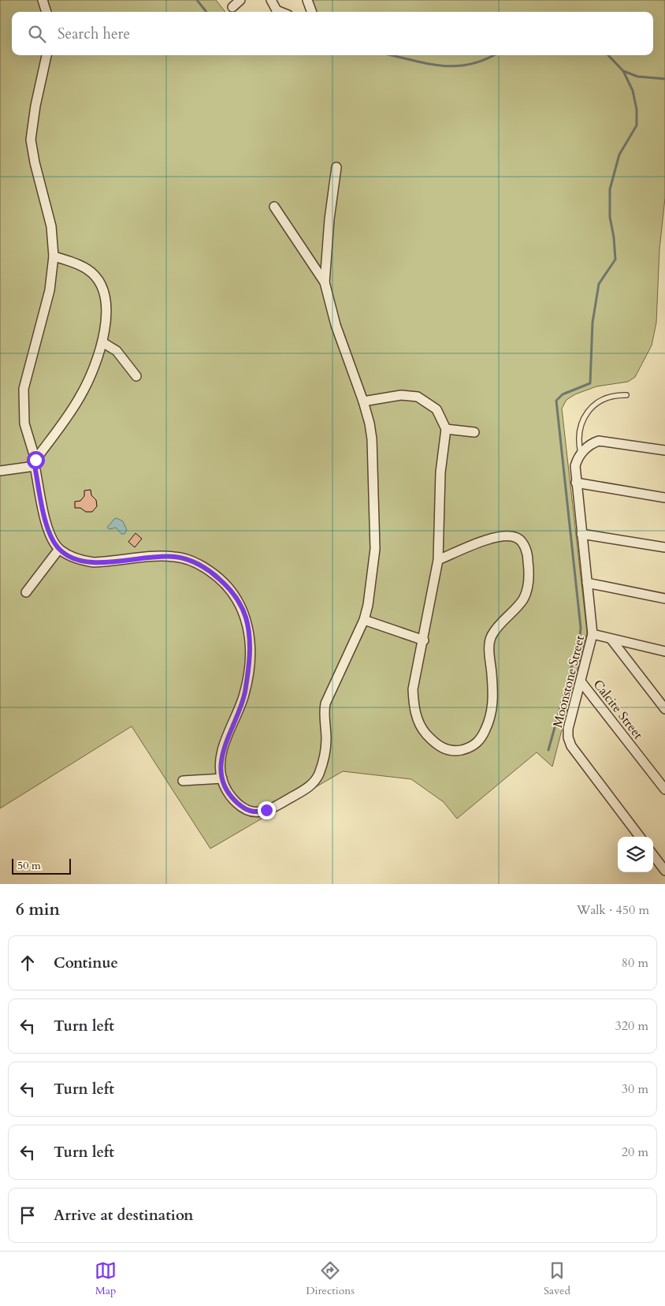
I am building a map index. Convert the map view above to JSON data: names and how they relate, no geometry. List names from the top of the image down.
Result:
{
  "streets": {
    "street": ["Moonstone Street", "Calcite Street"]
  },
  "crossings": [
    ["Moonstone Street", "Calcite Street"]
  ],
  "scale_bar": "50 m",
  "page": {
    "search": "Search here",
    "scale": "50 m",
    "heading": ["6 min", "Walk · 450 m"],
    "list": [
      ["Continue", "80 m"],
      ["Turn left", "320 m"],
      ["Turn left", "30 m"],
      ["Turn left", "20 m"],
      "Arrive at destination"
    ],
    "nav": ["Map", "Directions", "Saved"]
  }
}
